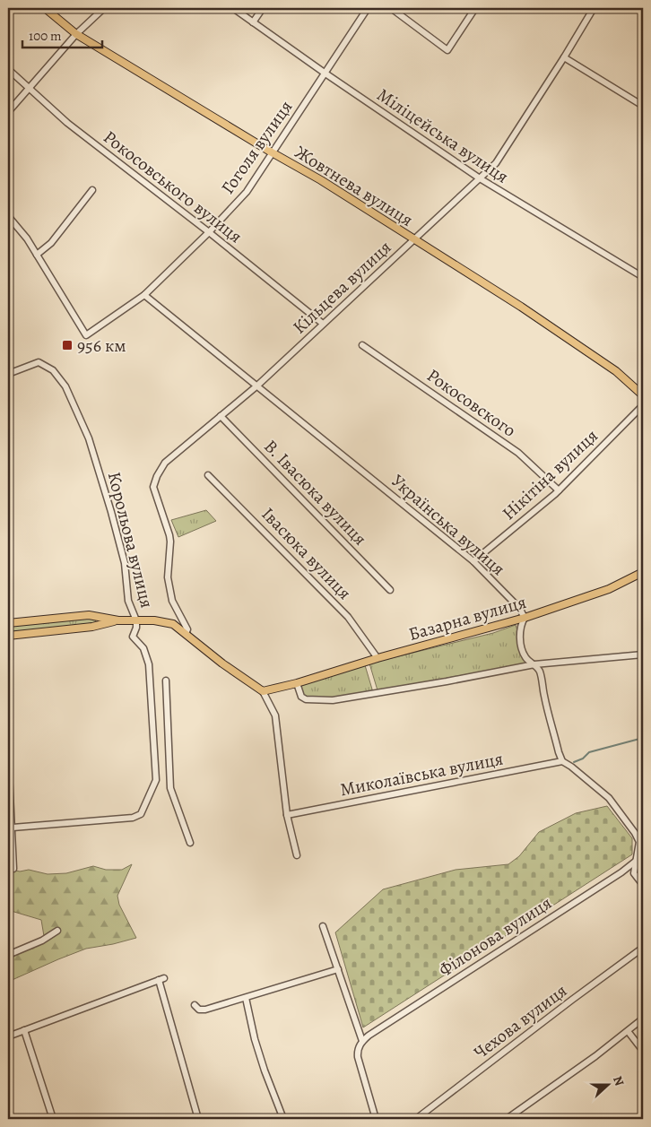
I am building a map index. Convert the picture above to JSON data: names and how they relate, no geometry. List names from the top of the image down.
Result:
{
  "streets": {
    "main road": ["Жовтнева вулиця", "Базарна вулиця"],
    "street": [
      "Міліцейська вулиця",
      "Гоголя вулиця",
      "Рокосовського вулиця",
      "Кільцева вулиця",
      "Рокосовского",
      "Нікітіна вулиця",
      "В. Івасюка вулиця",
      "Українська вулиця",
      "Корольова вулиця",
      "Івасюка вулиця",
      "Миколаївська вулиця",
      "Філонова вулиця",
      "Чехова вулиця"
    ]
  },
  "crossings": [
    ["Міліцейська вулиця", "Гоголя вулиця"],
    ["Міліцейська вулиця", "Кільцева вулиця"],
    ["Гоголя вулиця", "Жовтнева вулиця"],
    ["Гоголя вулиця", "Рокосовського вулиця"],
    ["Гоголя вулиця", "Українська вулиця"],
    ["Жовтнева вулиця", "Кільцева вулиця"],
    ["Рокосовського вулиця", "Кільцева вулиця"],
    ["Кільцева вулиця", "В. Івасюка вулиця"],
    ["Кільцева вулиця", "Українська вулиця"],
    ["Кільцева вулиця", "Корольова вулиця"],
    ["Рокосовского", "Нікітіна вулиця"],
    ["Нікітіна вулиця", "Українська вулиця"],
    ["Українська вулиця", "Базарна вулиця"],
    ["Івасюка вулиця", "Базарна вулиця"]
  ],
  "places": {
    "transit": ["956 км"]
  },
  "scale_bar": "100 m",
  "north": "right"
}
